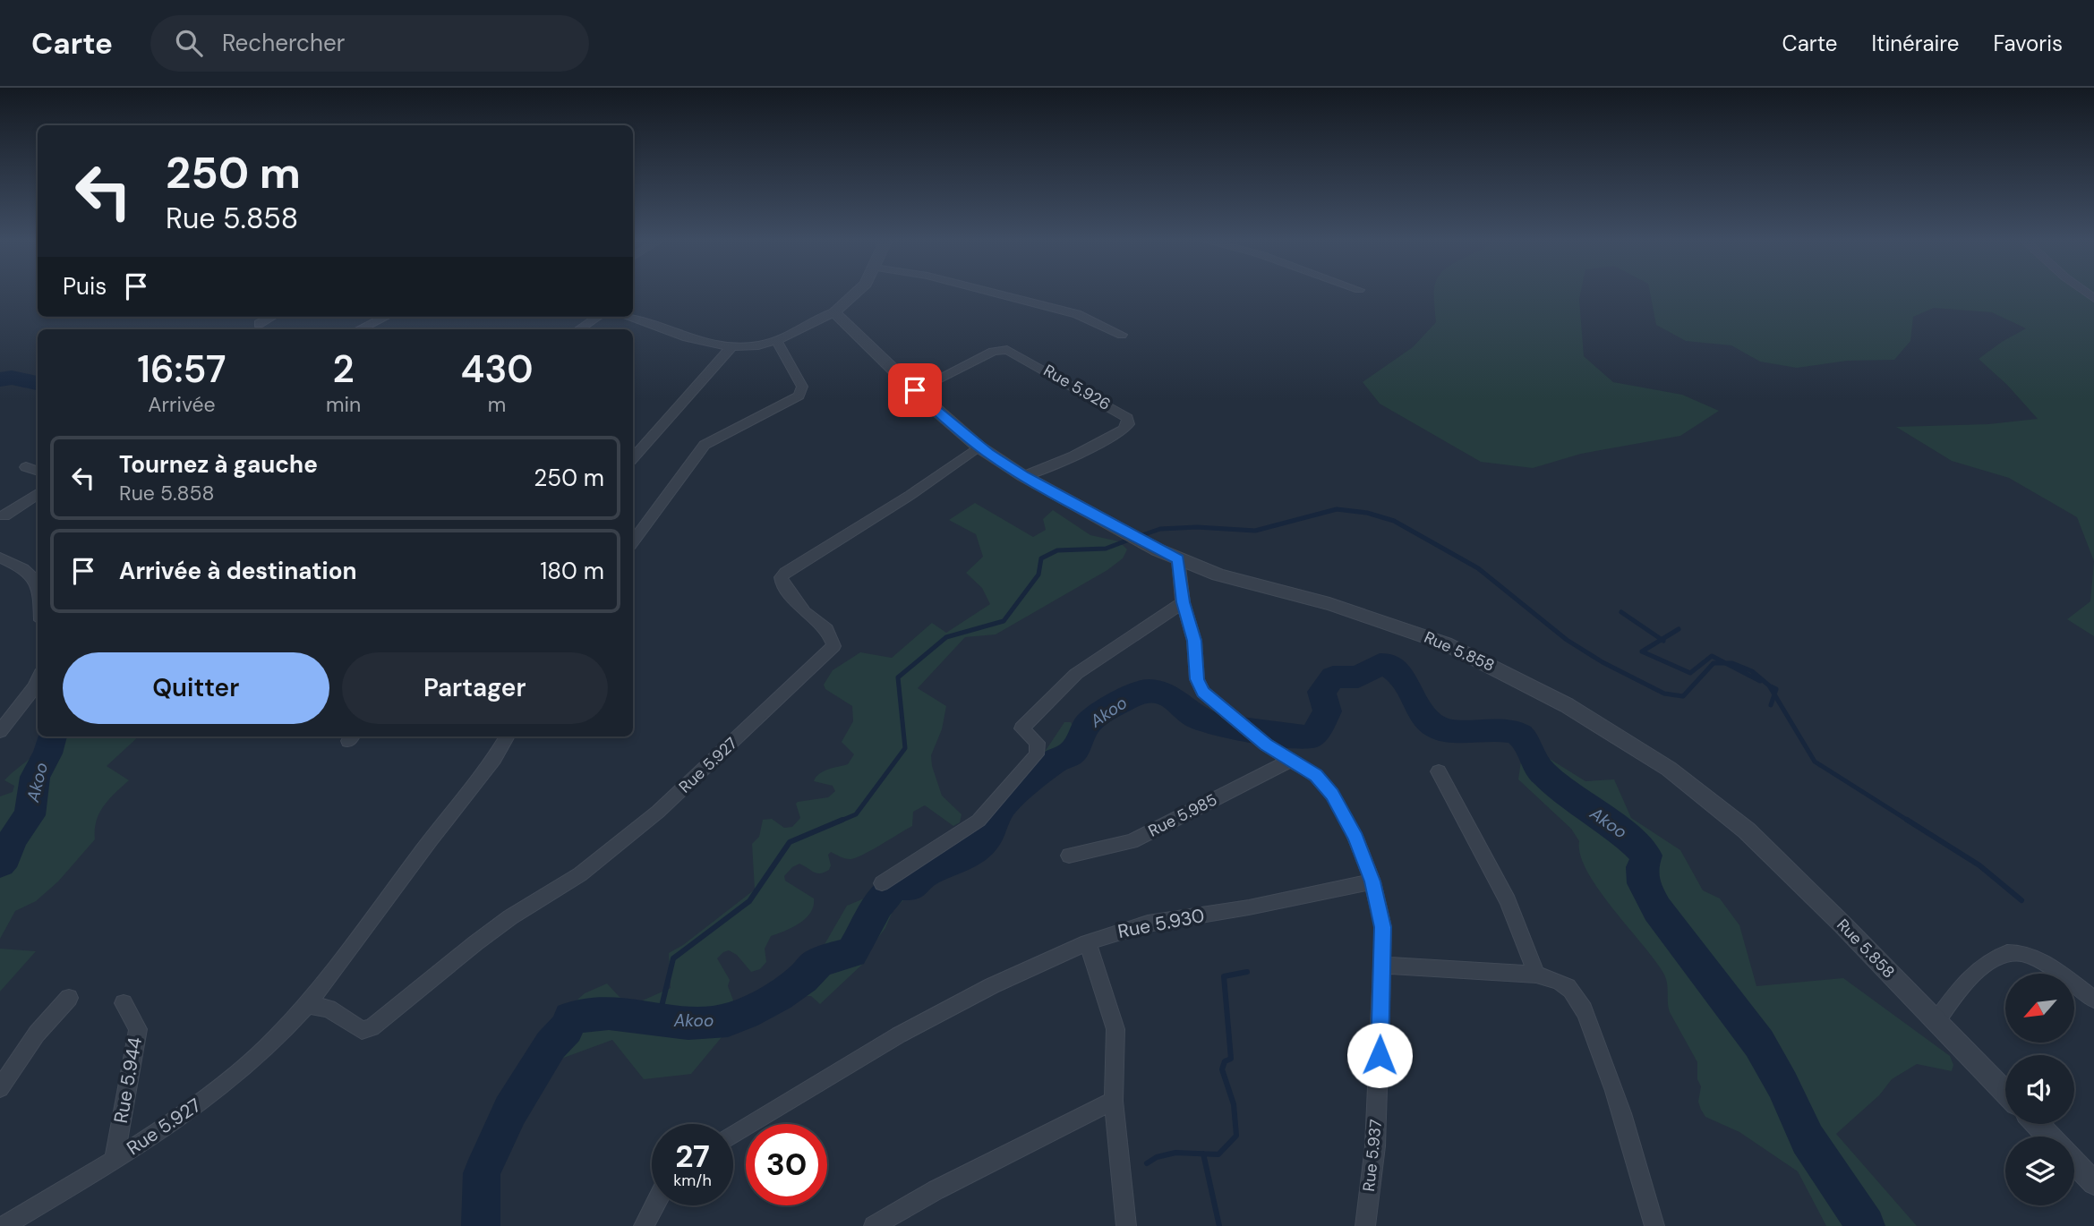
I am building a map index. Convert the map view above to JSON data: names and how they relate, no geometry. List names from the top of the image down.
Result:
{
  "streets": {
    "street": [
      "Rue 5.926",
      "Rue 5.858",
      "Rue 5.927",
      "Rue 5.985",
      "Rue 5.930",
      "Rue 5.944",
      "Rue 5.937"
    ]
  },
  "crossings": [
    ["Rue 5.926", "Rue 5.858"],
    ["Rue 5.858", "Rue 5.927"],
    ["Rue 5.858", "Rue 5.937"],
    ["Rue 5.927", "Rue 5.944"],
    ["Rue 5.985", "Rue 5.937"],
    ["Rue 5.930", "Rue 5.937"]
  ],
  "water": ["Akoo"],
  "north": "bottom left",
  "page": {
    "header": "Carte",
    "search": "Rechercher",
    "nav": ["Carte", "Itinéraire", "Favoris"],
    "turn": ["250 m", "Rue 5.858"],
    "then": "Puis",
    "eta": [
      "16:57",
      "Arrivée",
      "2",
      "min",
      "430",
      "m"
    ],
    "list": [
      {
        "name": "Tournez à gauche",
        "note": "Rue 5.858",
        "value": "250 m"
      },
      {
        "name": "Arrivée à destination",
        "value": "180 m"
      }
    ],
    "buttons": ["Quitter", "Partager"],
    "speed": "27 km/h",
    "limit": "30"
  }
}
